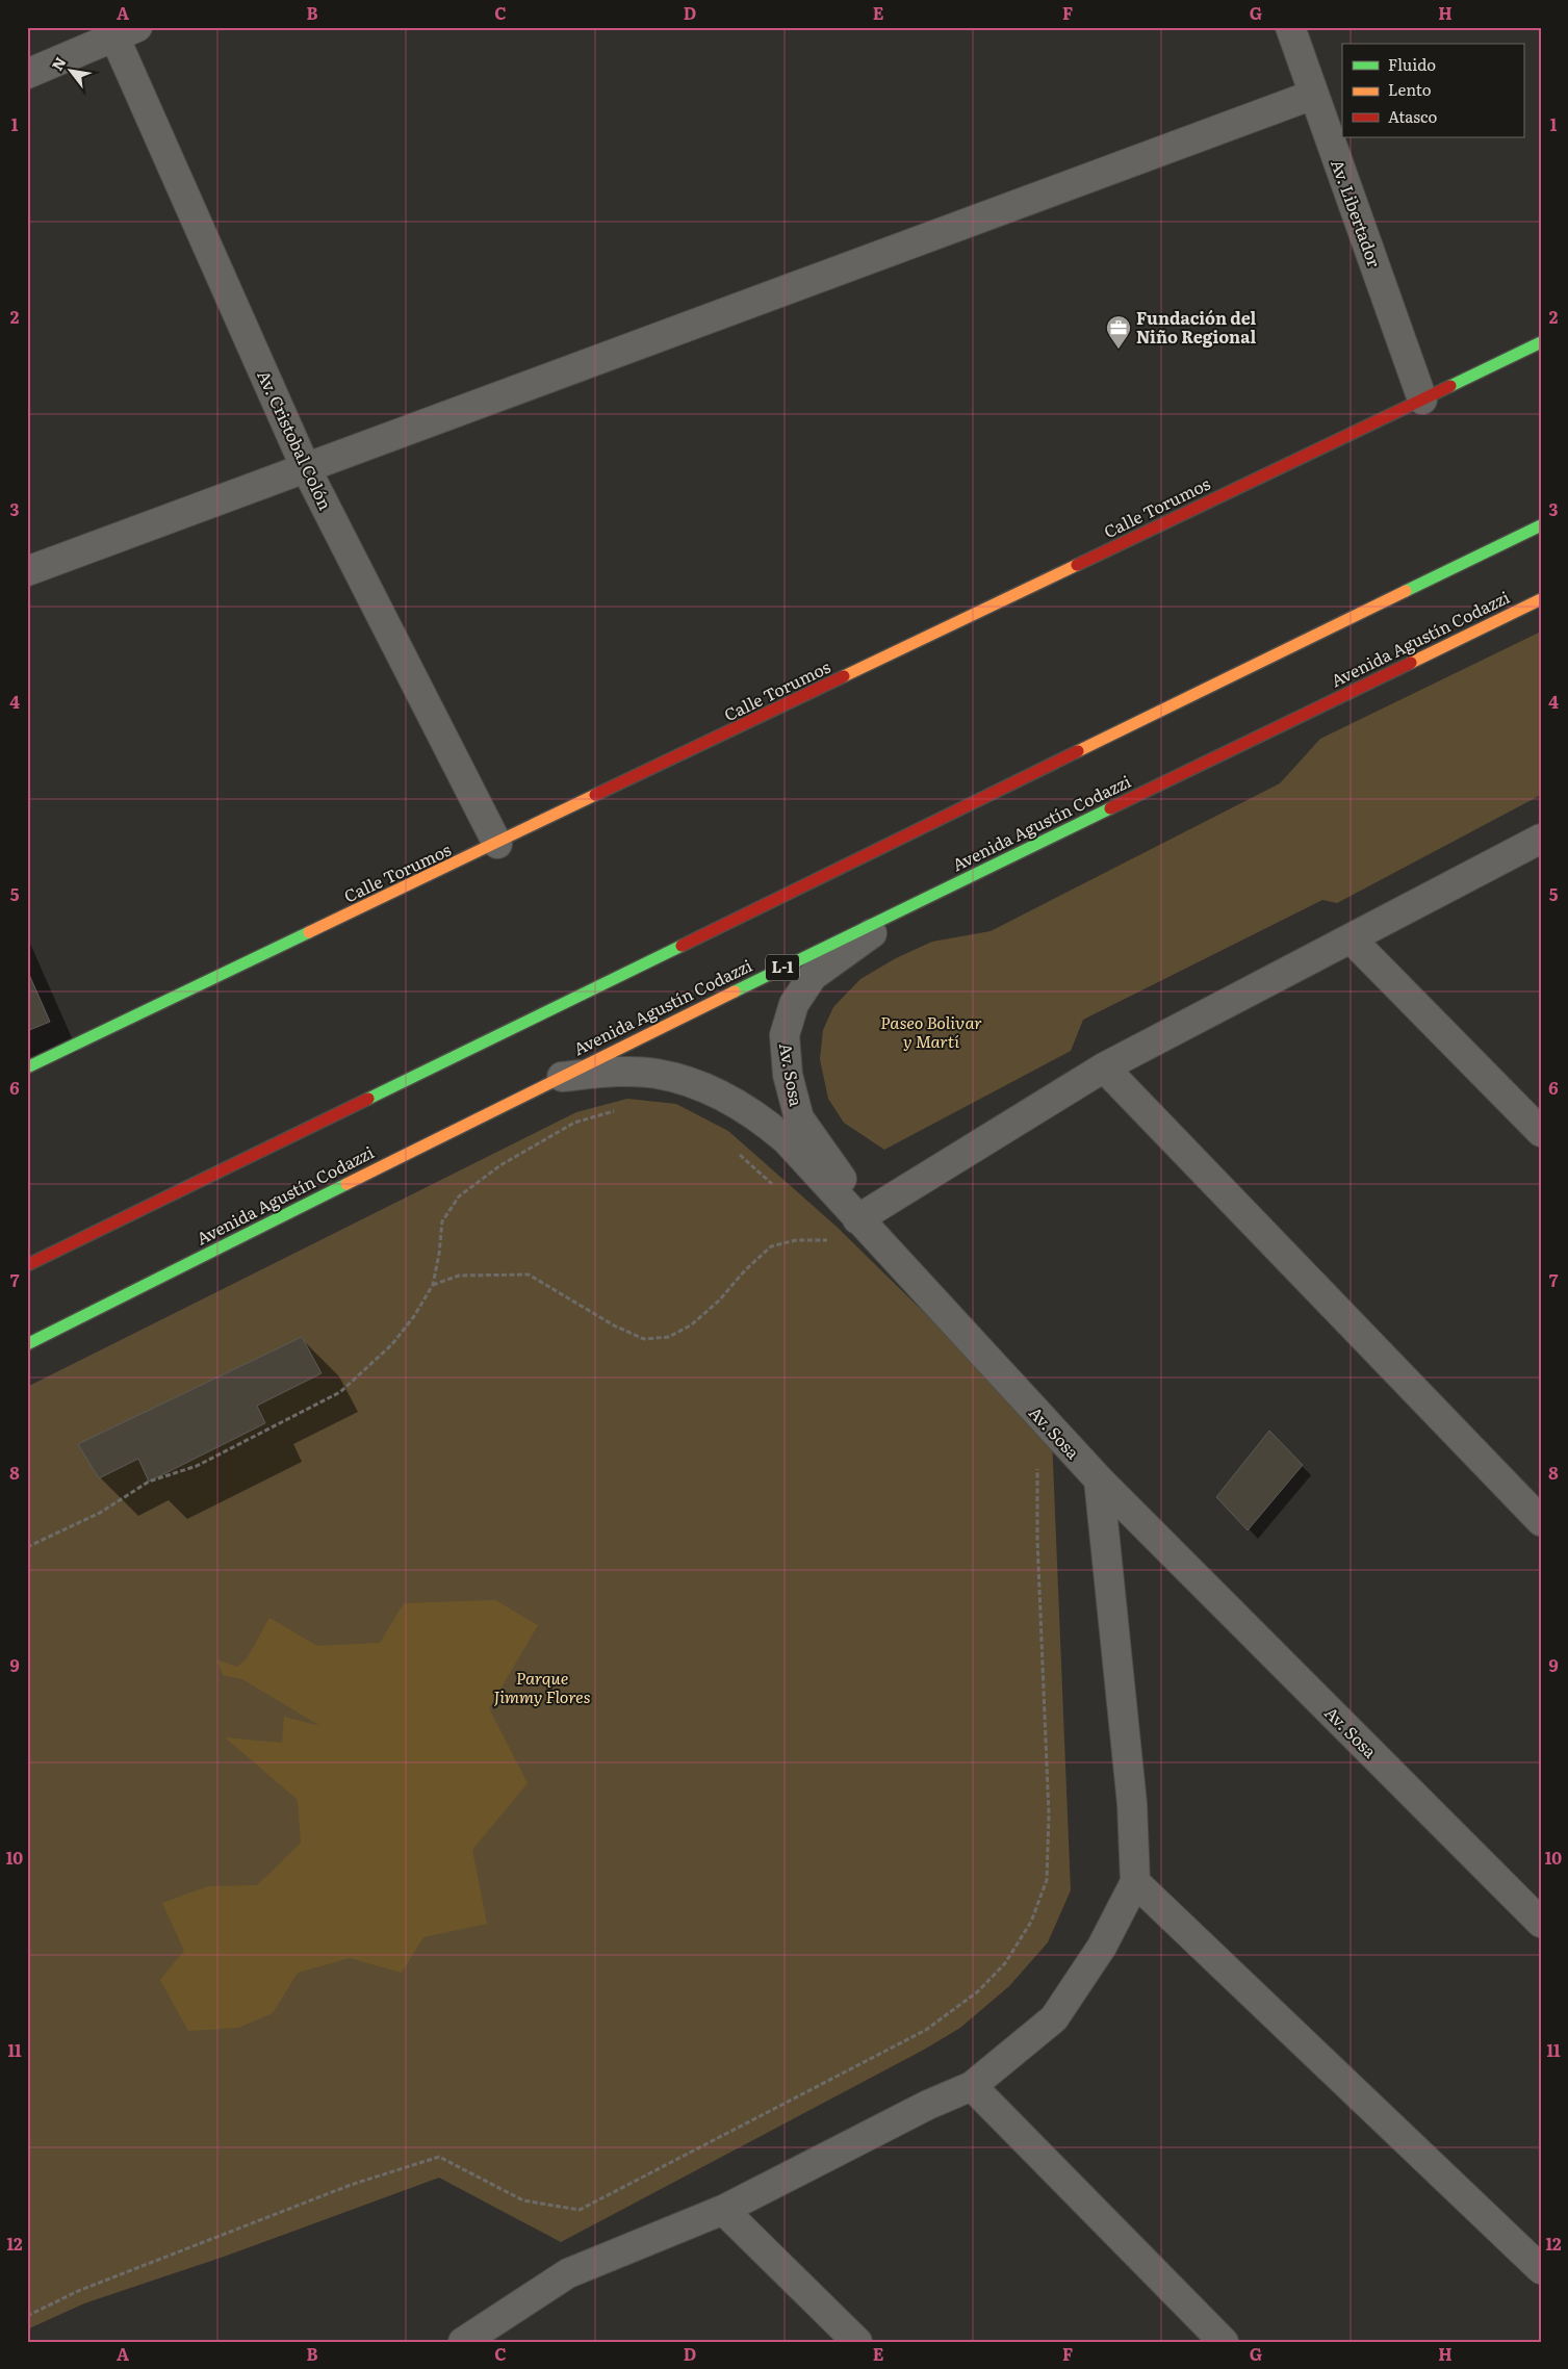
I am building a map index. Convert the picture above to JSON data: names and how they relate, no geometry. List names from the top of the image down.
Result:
{
  "streets": {
    "main road": ["Calle Torumos", "Avenida Agustín Codazzi", "L-1"],
    "street": ["Av. Libertador", "Av. Cristobal Colón", "Av. Sosa"]
  },
  "crossings": [
    ["Av. Libertador", "Calle Torumos"],
    ["Av. Cristobal Colón", "Calle Torumos"],
    ["Avenida Agustín Codazzi", "Av. Sosa"]
  ],
  "parks": ["Paseo Bolivar y Martí", "Parque Jimmy Flores"],
  "places": {
    "office": ["Fundación del Niño Regional"]
  },
  "legend": ["Fluido", "Lento", "Atasco"],
  "north": "top left",
  "grid": {
    "columns": [
      "A",
      "B",
      "C",
      "D",
      "E",
      "F",
      "G",
      "H"
    ],
    "rows": [
      "1",
      "2",
      "3",
      "4",
      "5",
      "6",
      "7",
      "8",
      "9",
      "10",
      "11",
      "12"
    ]
  }
}
